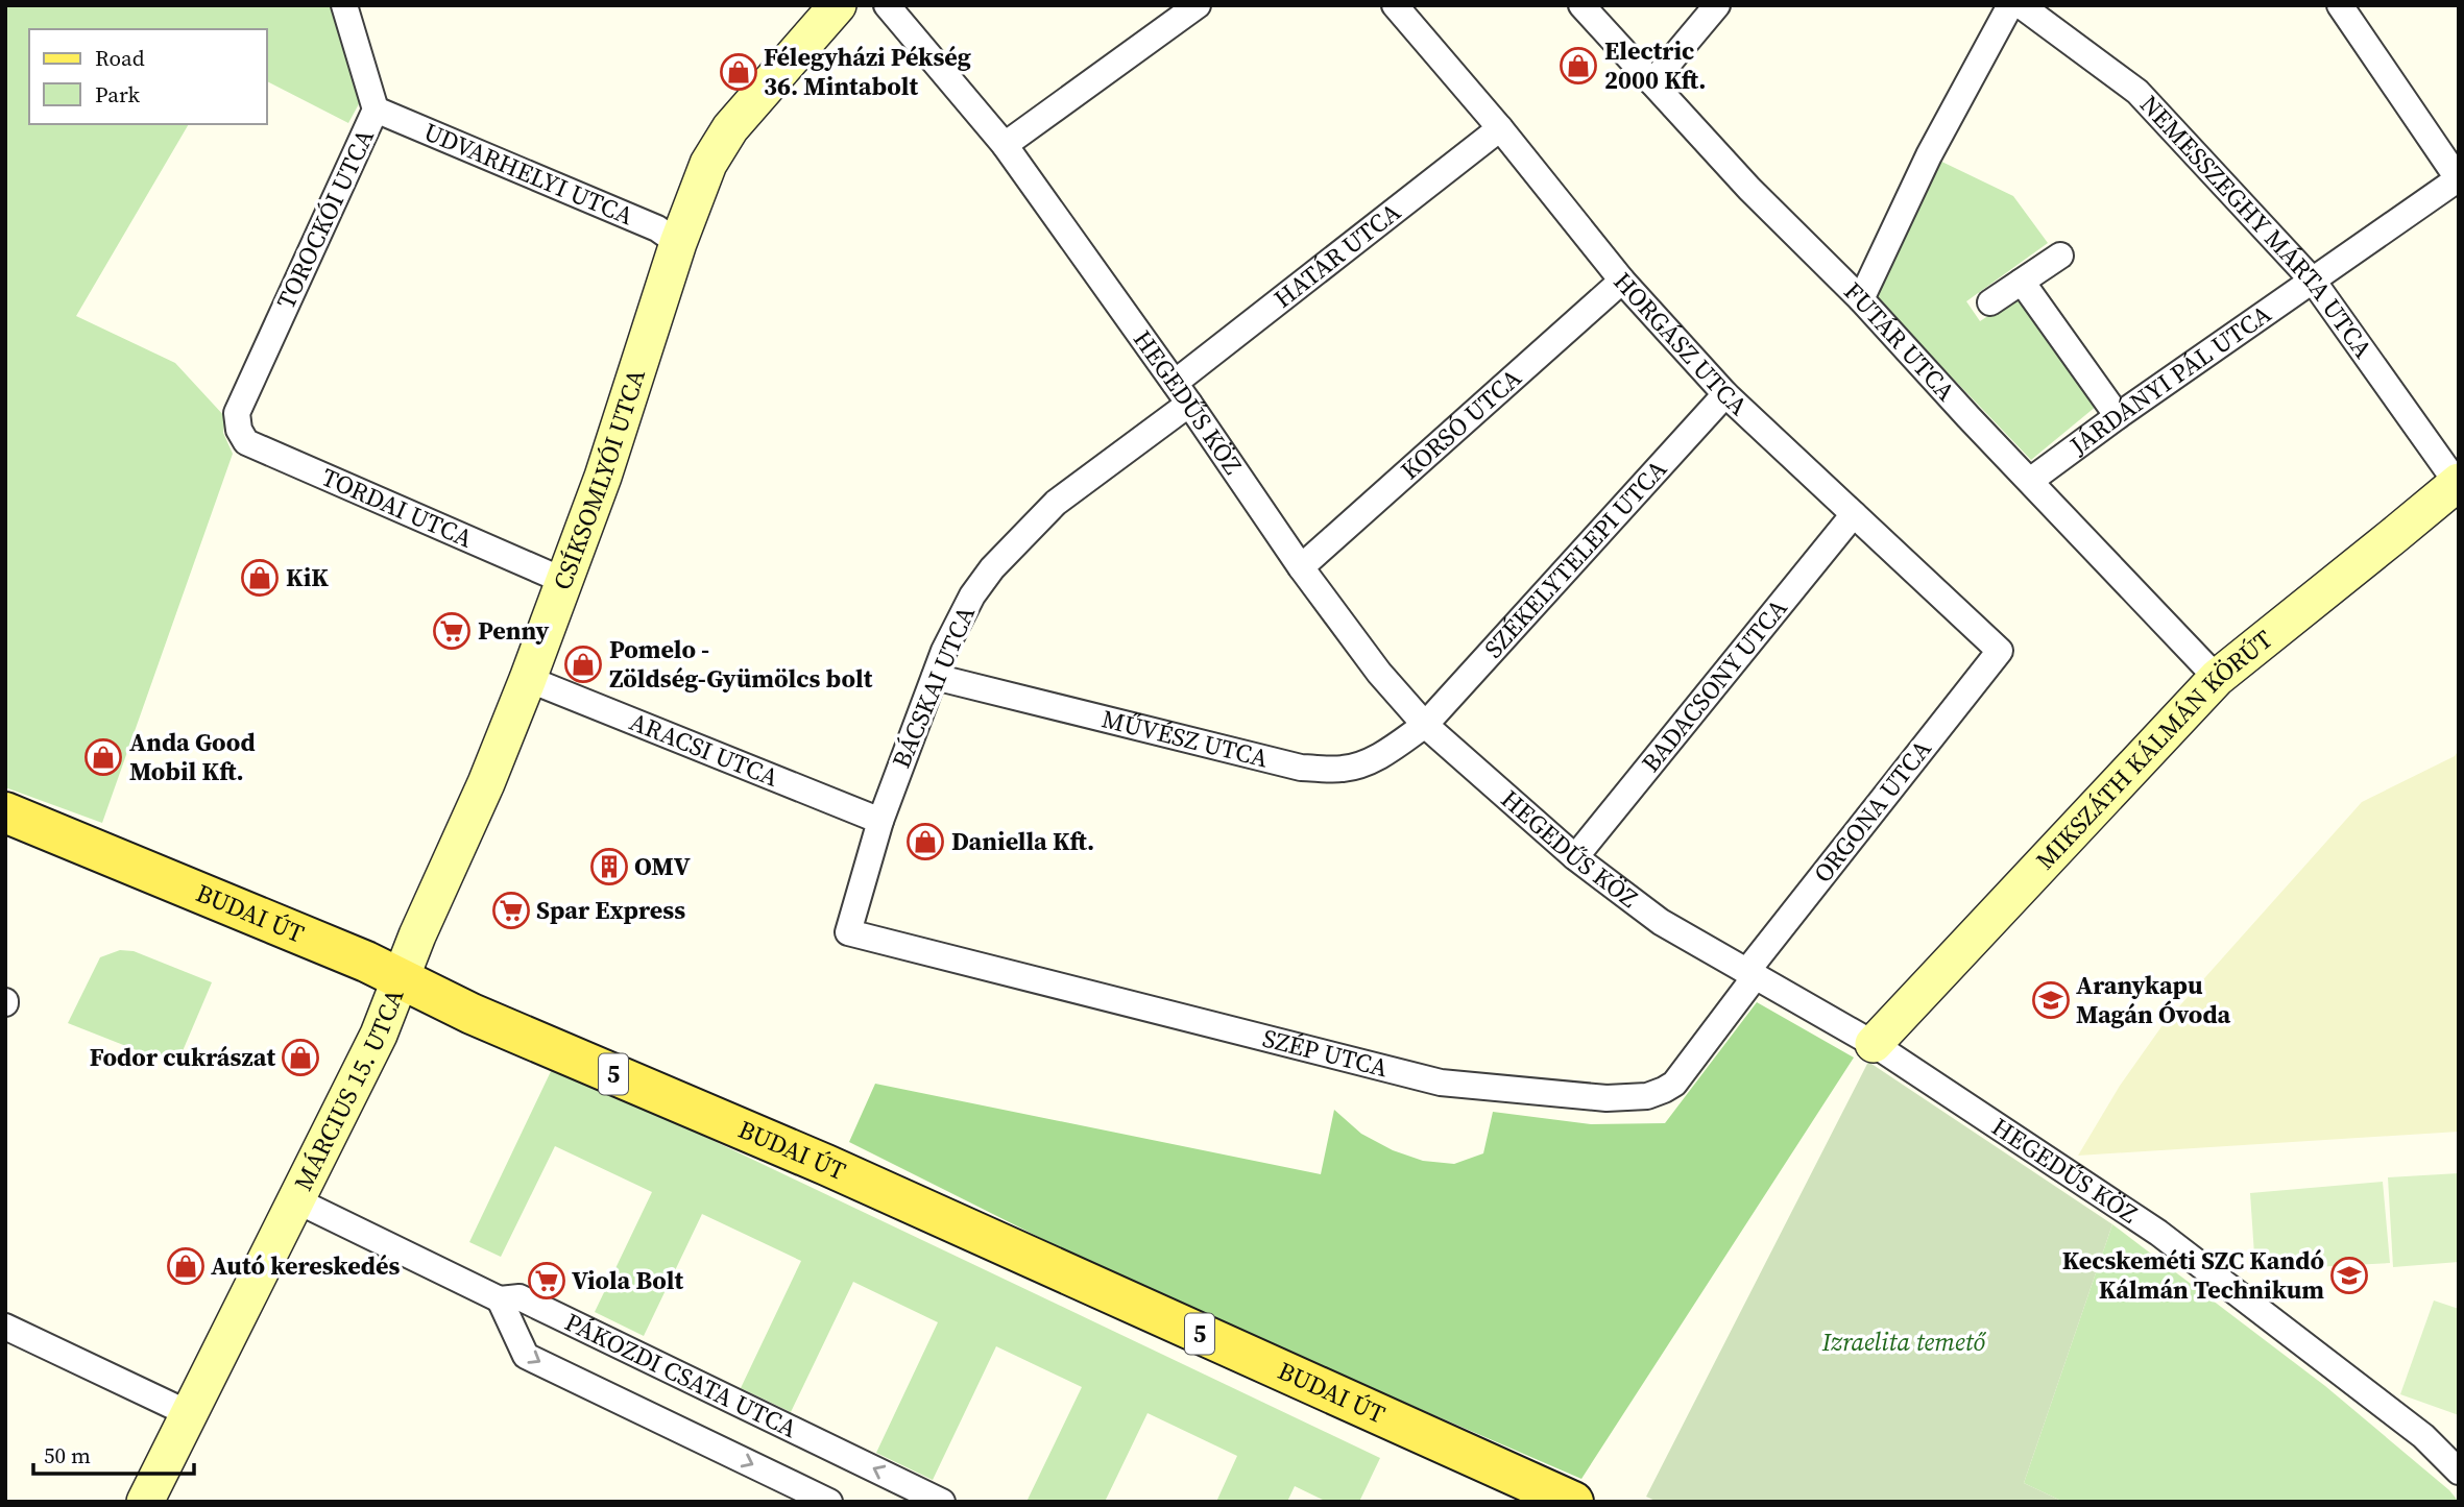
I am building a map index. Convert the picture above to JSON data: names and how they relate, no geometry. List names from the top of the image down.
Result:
{
  "streets": {
    "main road": ["BUDAI ÚT", "5"],
    "street": [
      "UDVARHELYI UTCA",
      "TOROCKÓI UTCA",
      "NEMESSZEGHY MÁRTA UTCA",
      "HATÁR UTCA",
      "FUTÁR UTCA",
      "HORGÁSZ UTCA",
      "JÁRDÁNYI PÁL UTCA",
      "HEGEDŰS KÖZ",
      "KORSÓ UTCA",
      "CSÍKSOMLYÓI UTCA",
      "TORDAI UTCA",
      "SZÉKELYTELEPI UTCA",
      "BADACSONY UTCA",
      "BÁCSKAI UTCA",
      "MŰVÉSZ UTCA",
      "ARACSI UTCA",
      "MIKSZÁTH KÁLMÁN KÖRÚT",
      "ORGONA UTCA",
      "SZÉP UTCA",
      "MÁRCIUS 15. UTCA",
      "PÁKOZDI CSATA UTCA"
    ]
  },
  "crossings": [
    ["UDVARHELYI UTCA", "TOROCKÓI UTCA"],
    ["UDVARHELYI UTCA", "CSÍKSOMLYÓI UTCA"],
    ["TOROCKÓI UTCA", "TORDAI UTCA"],
    ["NEMESSZEGHY MÁRTA UTCA", "JÁRDÁNYI PÁL UTCA"],
    ["NEMESSZEGHY MÁRTA UTCA", "MIKSZÁTH KÁLMÁN KÖRÚT"],
    ["HATÁR UTCA", "HORGÁSZ UTCA"],
    ["HATÁR UTCA", "HEGEDŰS KÖZ"],
    ["HATÁR UTCA", "BÁCSKAI UTCA"],
    ["FUTÁR UTCA", "JÁRDÁNYI PÁL UTCA"],
    ["FUTÁR UTCA", "MIKSZÁTH KÁLMÁN KÖRÚT"],
    ["HORGÁSZ UTCA", "KORSÓ UTCA"],
    ["HORGÁSZ UTCA", "SZÉKELYTELEPI UTCA"],
    ["HORGÁSZ UTCA", "BADACSONY UTCA"],
    ["HORGÁSZ UTCA", "ORGONA UTCA"],
    ["HEGEDŰS KÖZ", "KORSÓ UTCA"],
    ["HEGEDŰS KÖZ", "SZÉKELYTELEPI UTCA"],
    ["HEGEDŰS KÖZ", "BADACSONY UTCA"],
    ["HEGEDŰS KÖZ", "BÁCSKAI UTCA"],
    ["HEGEDŰS KÖZ", "MŰVÉSZ UTCA"],
    ["HEGEDŰS KÖZ", "MIKSZÁTH KÁLMÁN KÖRÚT"],
    ["HEGEDŰS KÖZ", "ORGONA UTCA"],
    ["HEGEDŰS KÖZ", "SZÉP UTCA"],
    ["CSÍKSOMLYÓI UTCA", "TORDAI UTCA"],
    ["CSÍKSOMLYÓI UTCA", "ARACSI UTCA"],
    ["CSÍKSOMLYÓI UTCA", "BUDAI ÚT"],
    ["CSÍKSOMLYÓI UTCA", "MÁRCIUS 15. UTCA"],
    ["SZÉKELYTELEPI UTCA", "MŰVÉSZ UTCA"],
    ["BÁCSKAI UTCA", "MŰVÉSZ UTCA"],
    ["BÁCSKAI UTCA", "ARACSI UTCA"],
    ["BÁCSKAI UTCA", "SZÉP UTCA"],
    ["ORGONA UTCA", "SZÉP UTCA"],
    ["BUDAI ÚT", "MÁRCIUS 15. UTCA"],
    ["MÁRCIUS 15. UTCA", "PÁKOZDI CSATA UTCA"]
  ],
  "parks": ["Izraelita temető"],
  "places": {
    "shop": [
      "Electric 2000 Kft.",
      "Félegyházi Pékség 36. Mintabolt",
      "KiK",
      "Pomelo - Zöldség-Gyümölcs bolt",
      "Anda Good Mobil Kft.",
      "Daniella Kft.",
      "Fodor cukrászat",
      "Autó kereskedés"
    ],
    "supermarket": ["Penny", "Spar Express", "Viola Bolt"],
    "building": ["OMV"],
    "school or university": ["Aranykapu Magán Óvoda", "Kecskeméti SZC Kandó Kálmán Technikum"]
  },
  "legend": ["Road", "Park"],
  "scale_bar": "50 m"
}
